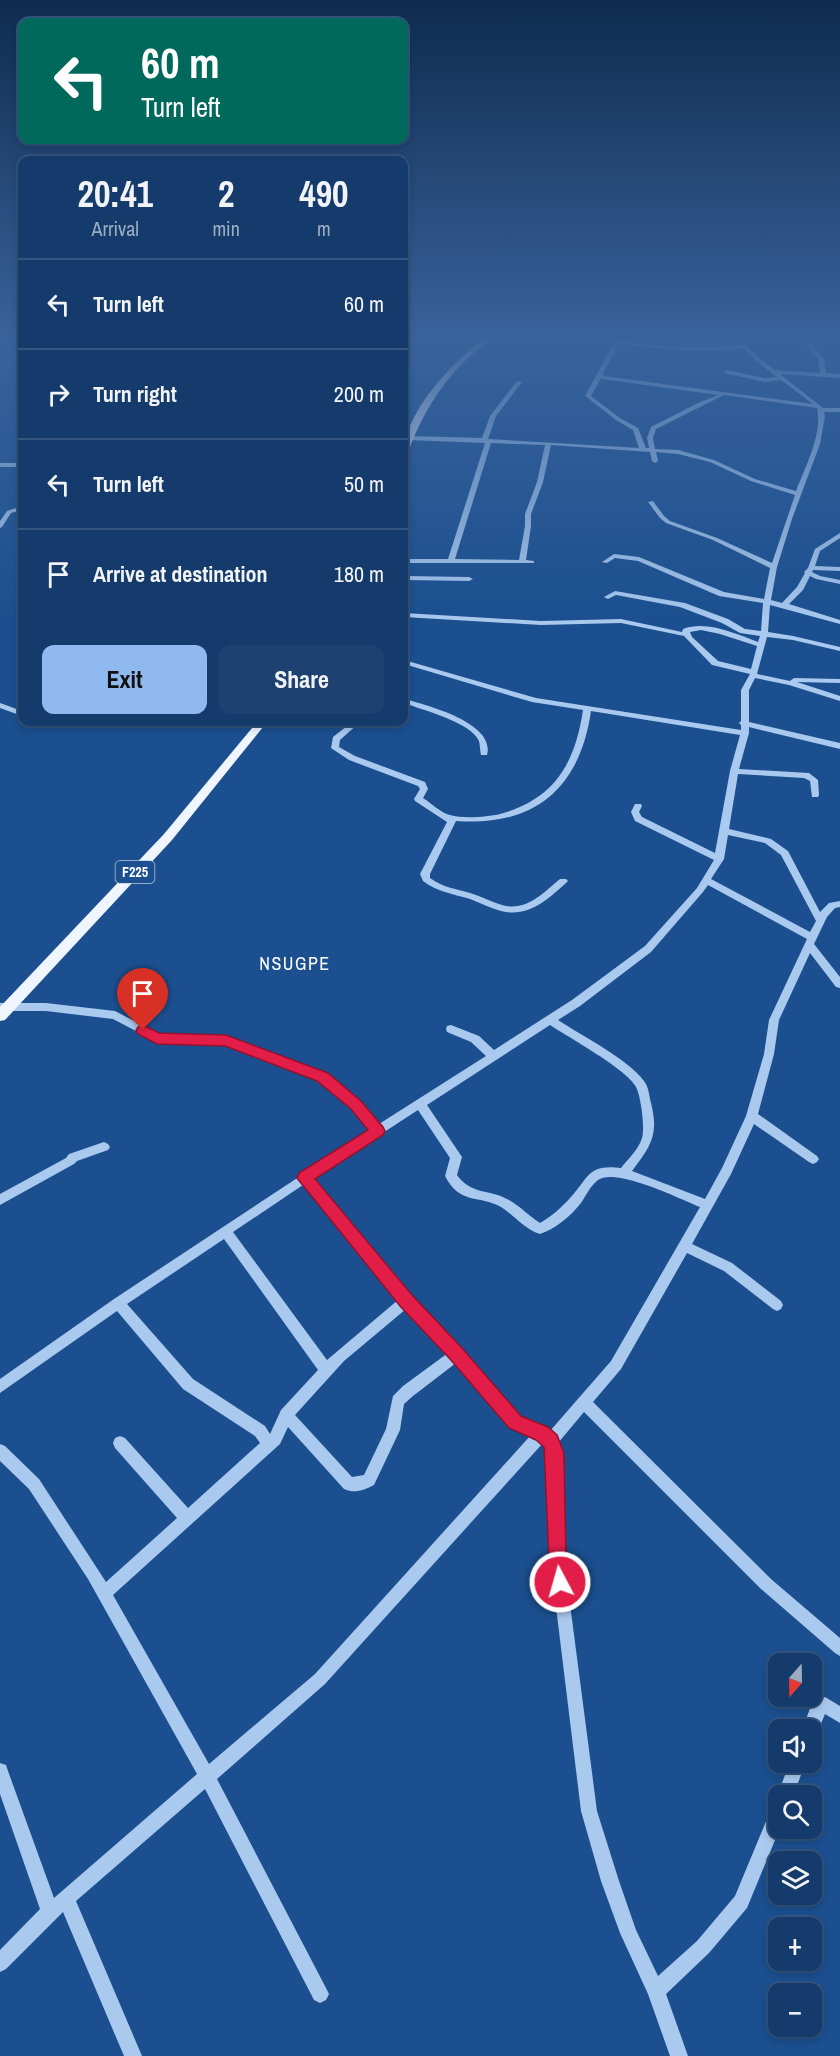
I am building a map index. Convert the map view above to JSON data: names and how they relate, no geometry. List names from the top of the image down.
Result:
{
  "streets": {
    "main road": ["F225"]
  },
  "districts": ["NSUGPE"],
  "north": "bottom",
  "page": {
    "turn": ["60 m", "Turn left"],
    "eta": [
      "20:41",
      "Arrival",
      "2",
      "min",
      "490",
      "m"
    ],
    "list": [
      {
        "name": "Turn left",
        "value": "60 m"
      },
      {
        "name": "Turn right",
        "value": "200 m"
      },
      {
        "name": "Turn left",
        "value": "50 m"
      },
      {
        "name": "Arrive at destination",
        "value": "180 m"
      }
    ],
    "buttons": ["Exit", "Share"],
    "map_buttons": ["+", "−"]
  }
}
